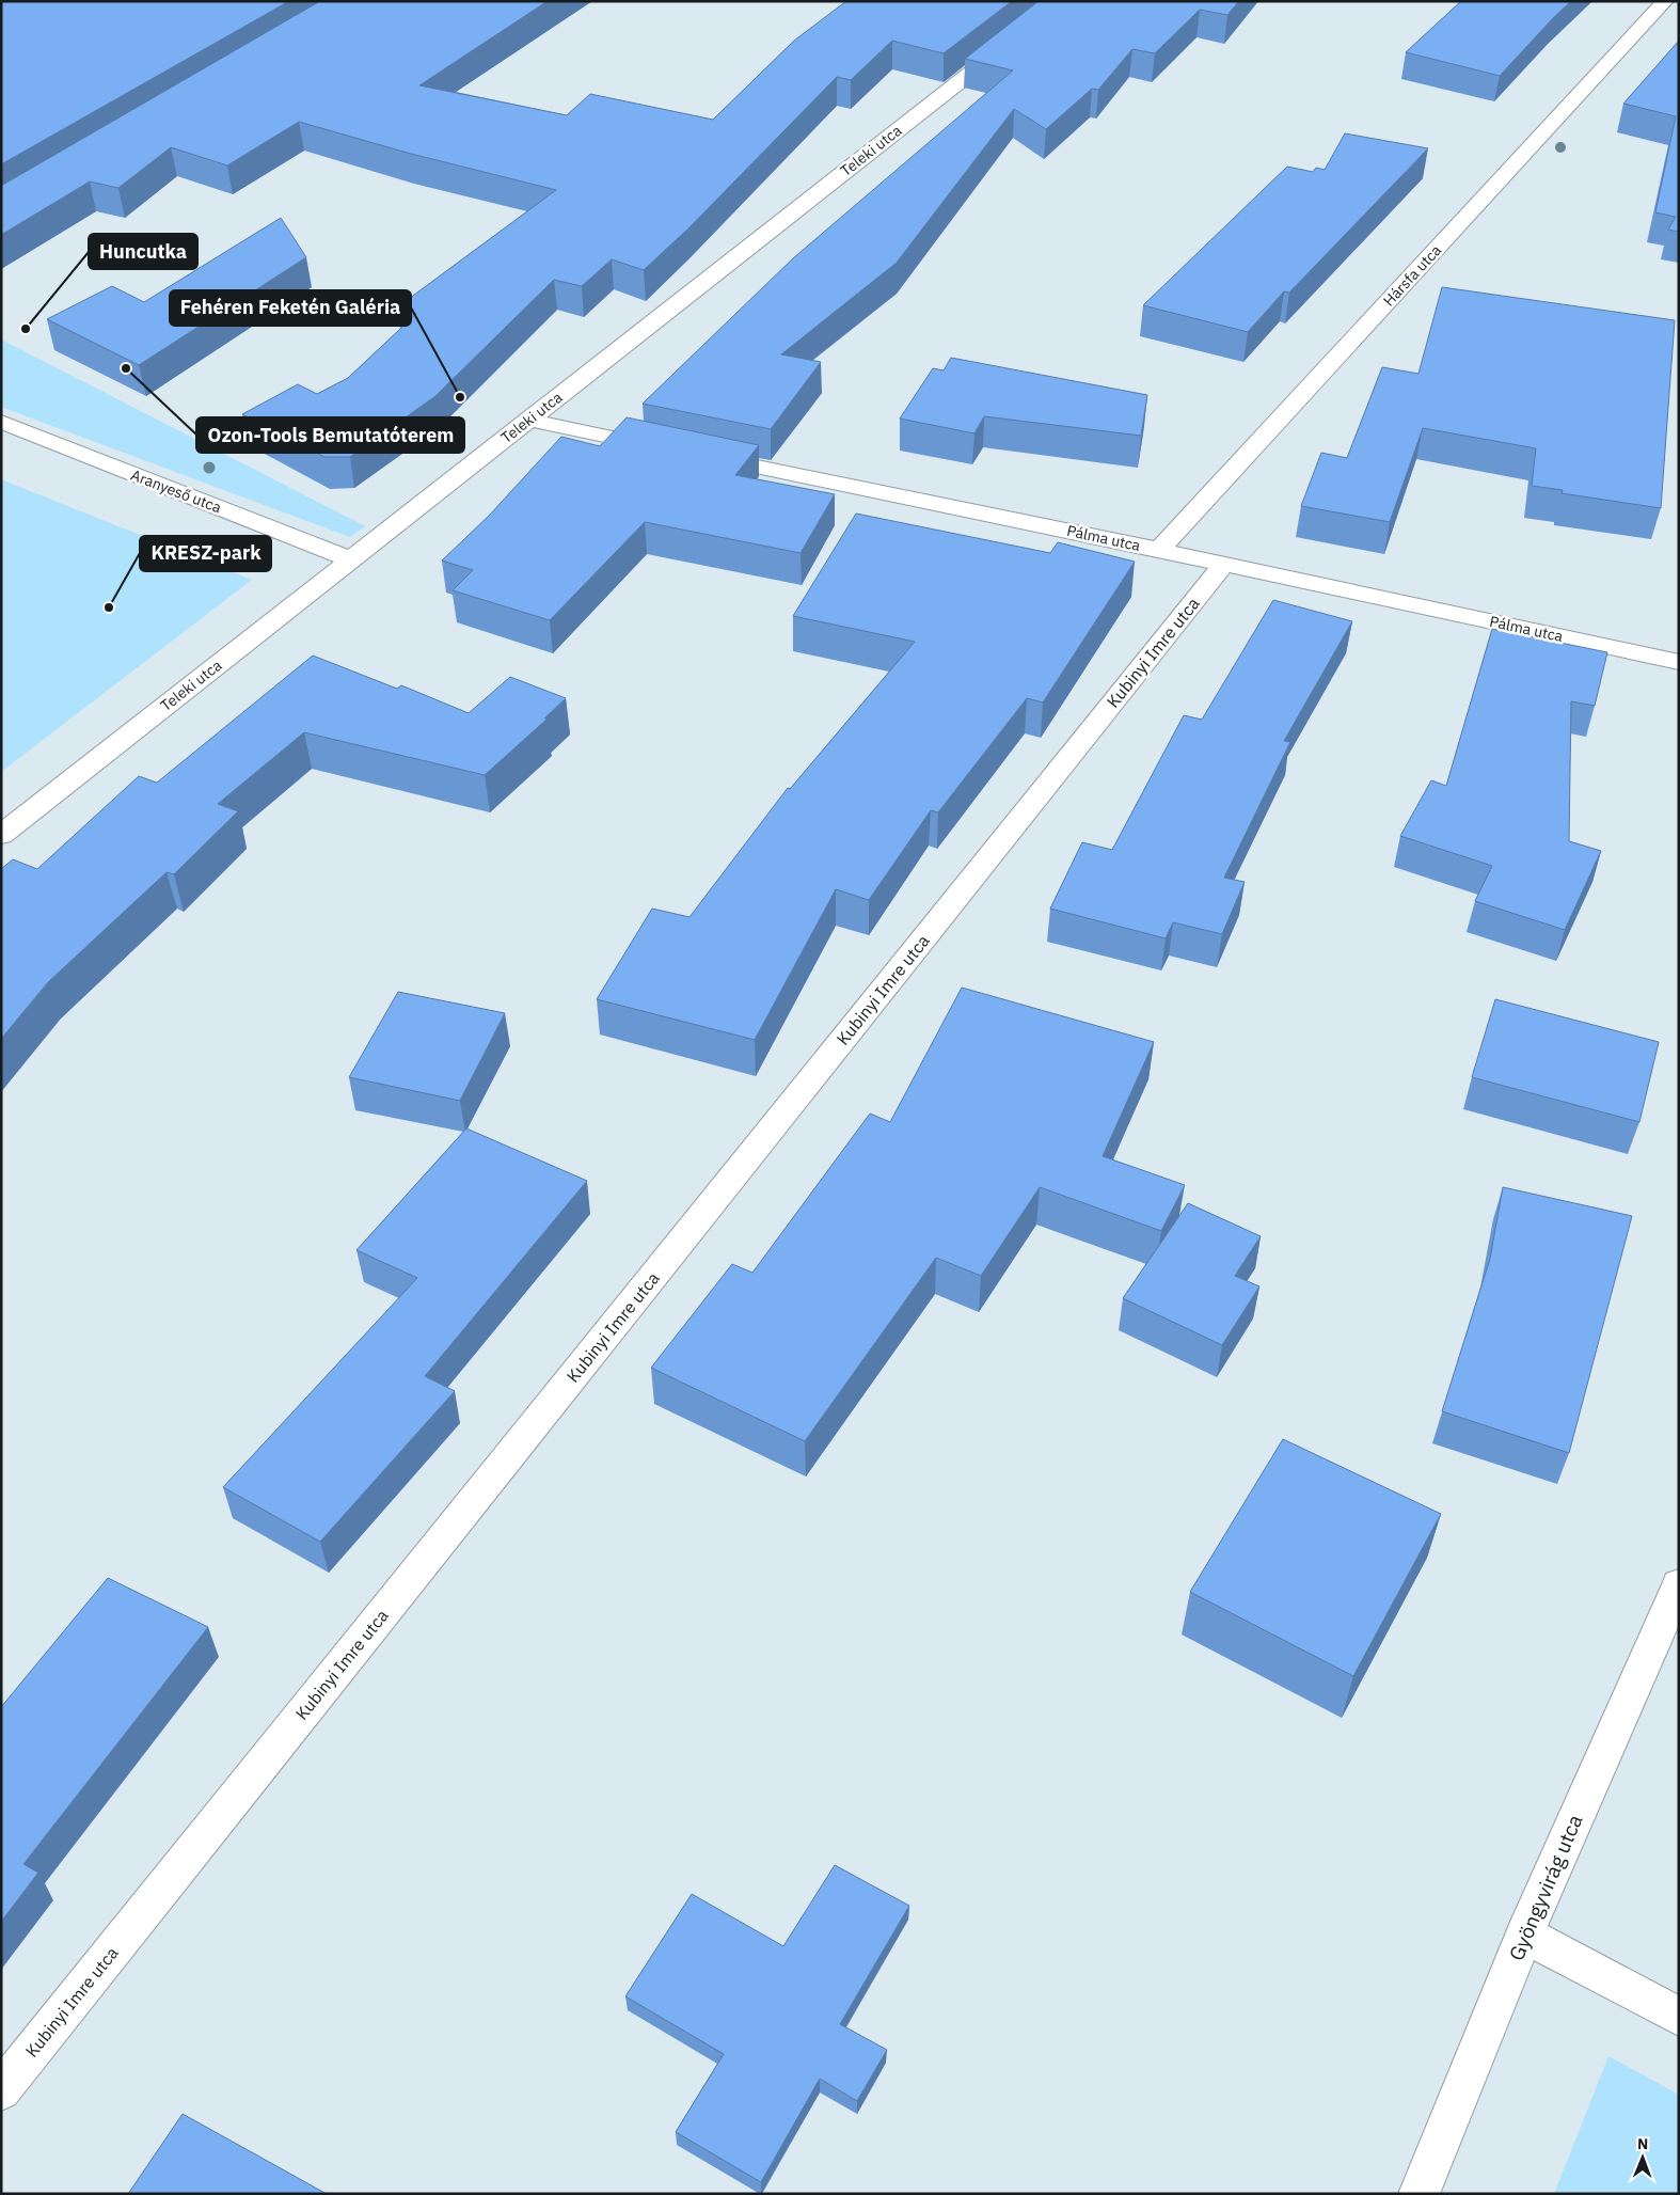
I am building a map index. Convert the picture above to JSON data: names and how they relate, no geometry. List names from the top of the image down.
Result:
{
  "streets": {
    "street": [
      "Teleki utca",
      "Hársfa utca",
      "Aranyeső utca",
      "Pálma utca",
      "Kubinyi Imre utca",
      "Gyöngyvirág utca"
    ]
  },
  "crossings": [
    ["Teleki utca", "Aranyeső utca"],
    ["Hársfa utca", "Pálma utca"],
    ["Pálma utca", "Kubinyi Imre utca"]
  ],
  "places": [
    "Huncutka",
    "Ozon-Tools Bemutatóterem",
    "Fehéren Feketén Galéria",
    "KRESZ-park"
  ],
  "north": "top"
}
